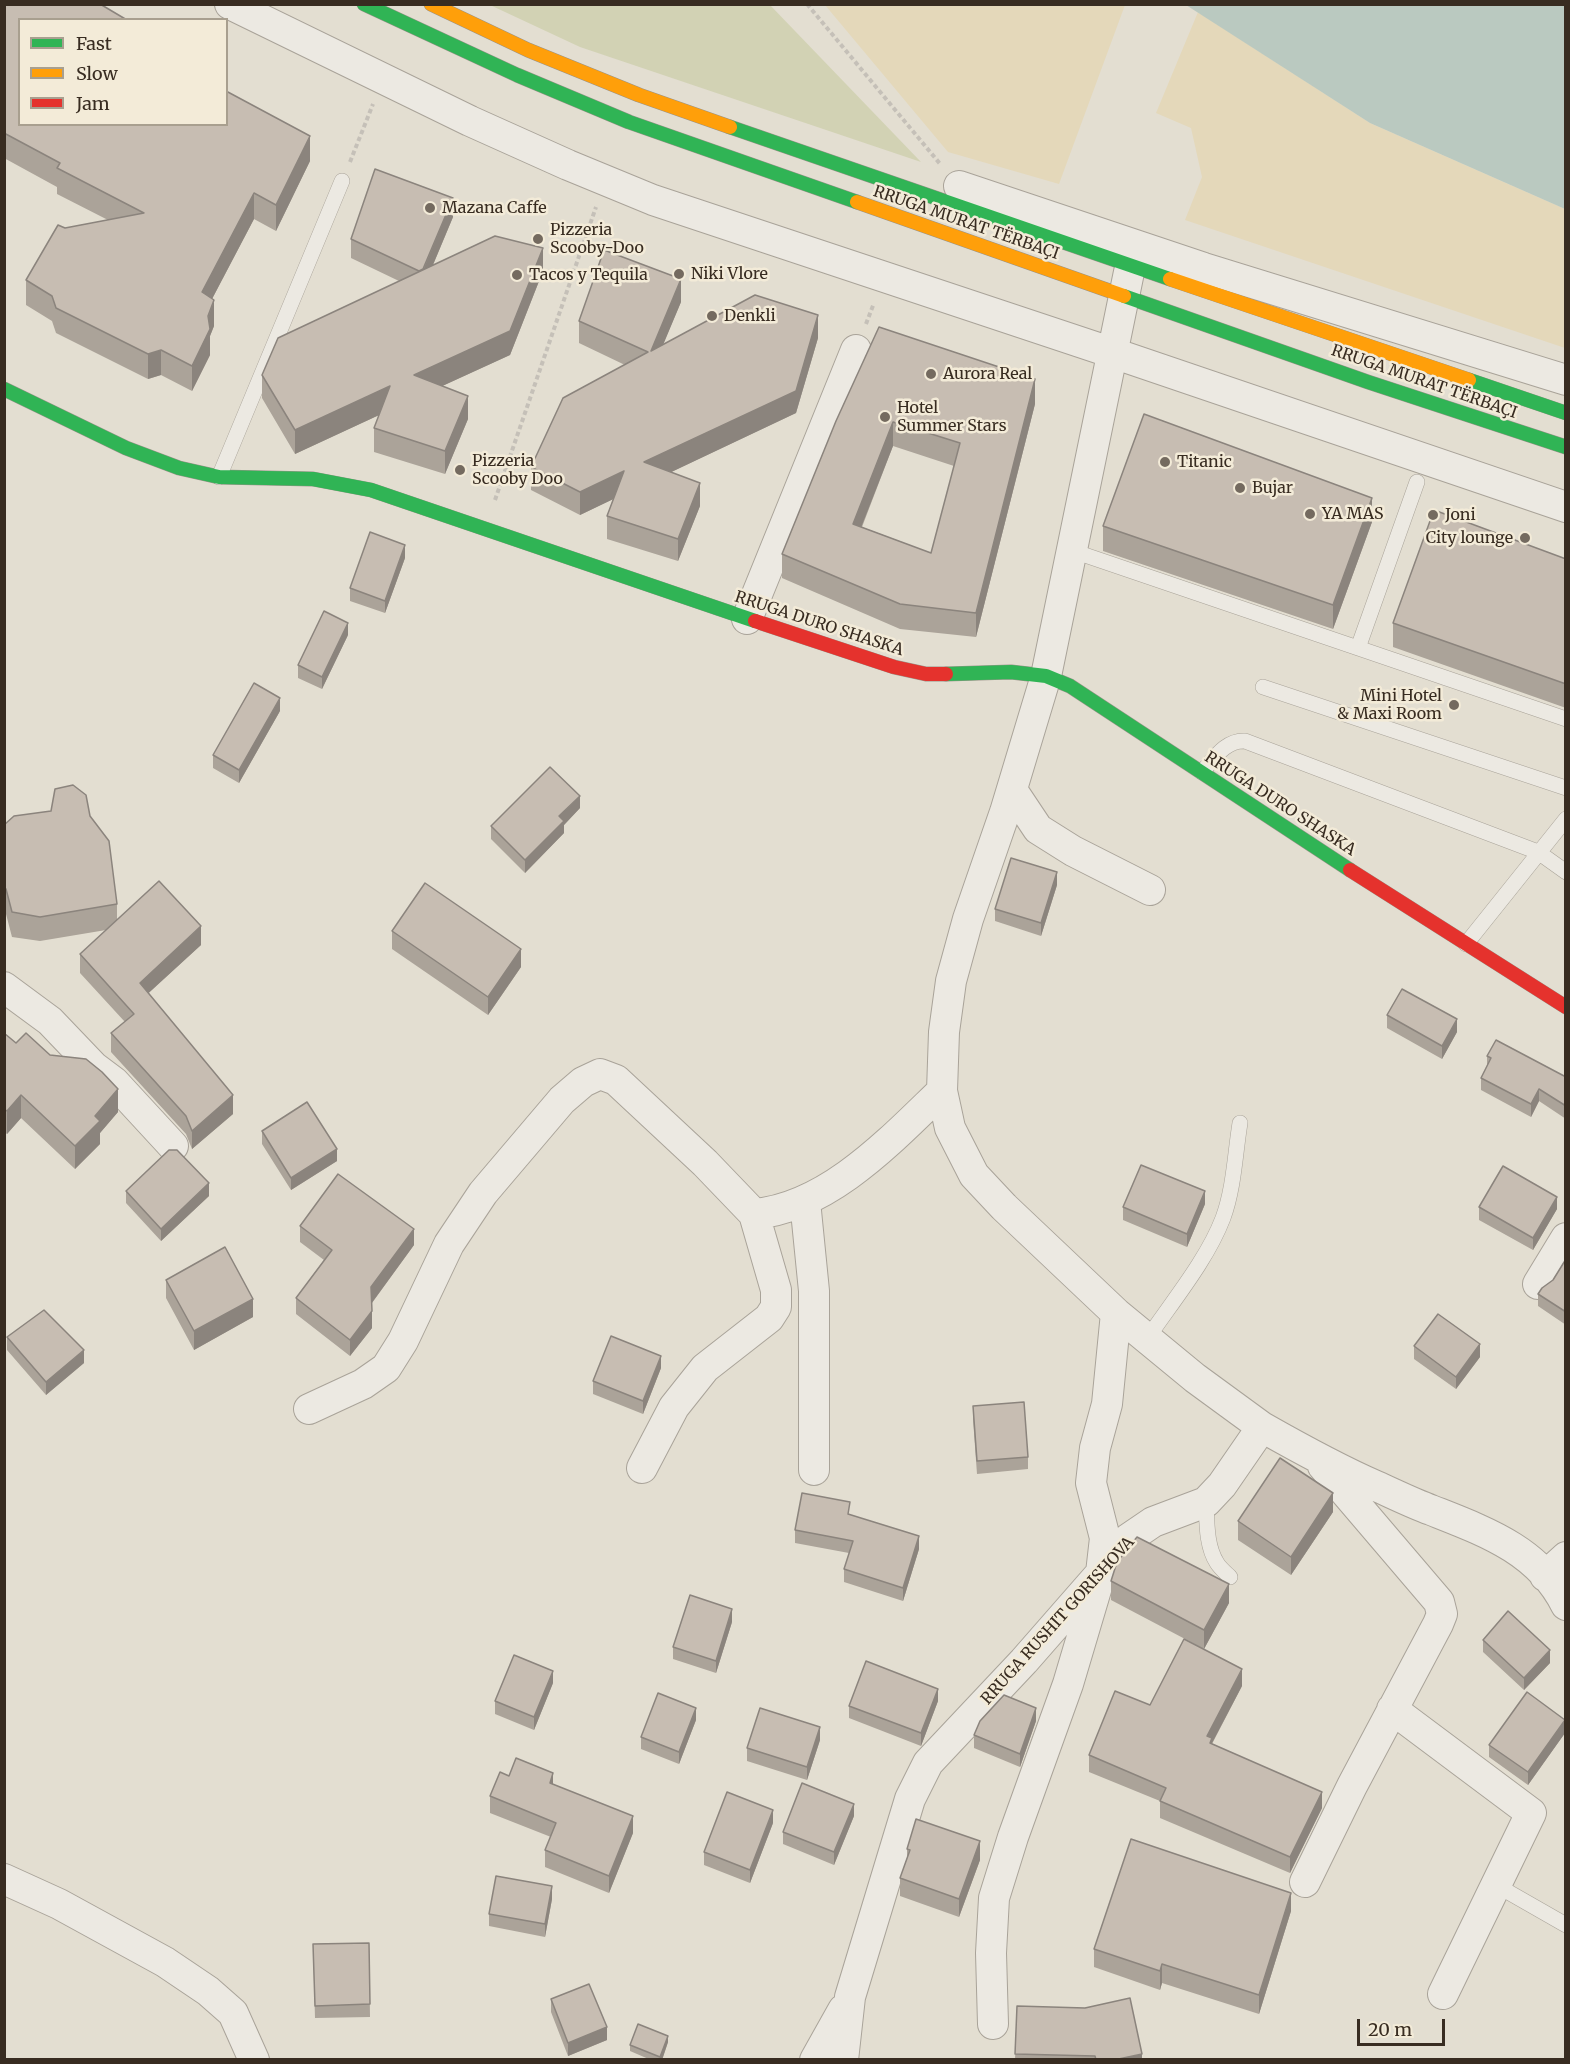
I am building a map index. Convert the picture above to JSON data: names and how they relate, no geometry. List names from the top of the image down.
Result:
{
  "streets": {
    "main road": ["RRUGA MURAT TËRBAÇI", "RRUGA DURO SHASKA"],
    "street": ["RRUGA RUSHIT GORISHOVA"]
  },
  "places": [
    "Mazana Caffe",
    "Pizzeria Scooby-Doo",
    "Niki Vlore",
    "Tacos y Tequila",
    "Denkli",
    "Aurora Real",
    "Hotel Summer Stars",
    "Titanic",
    "Pizzeria Scooby Doo",
    "Bujar",
    "YA MAS",
    "Joni",
    "City lounge",
    "Mini Hotel & Maxi Room"
  ],
  "legend": ["Fast", "Slow", "Jam"],
  "scale_bar": "20 m"
}
